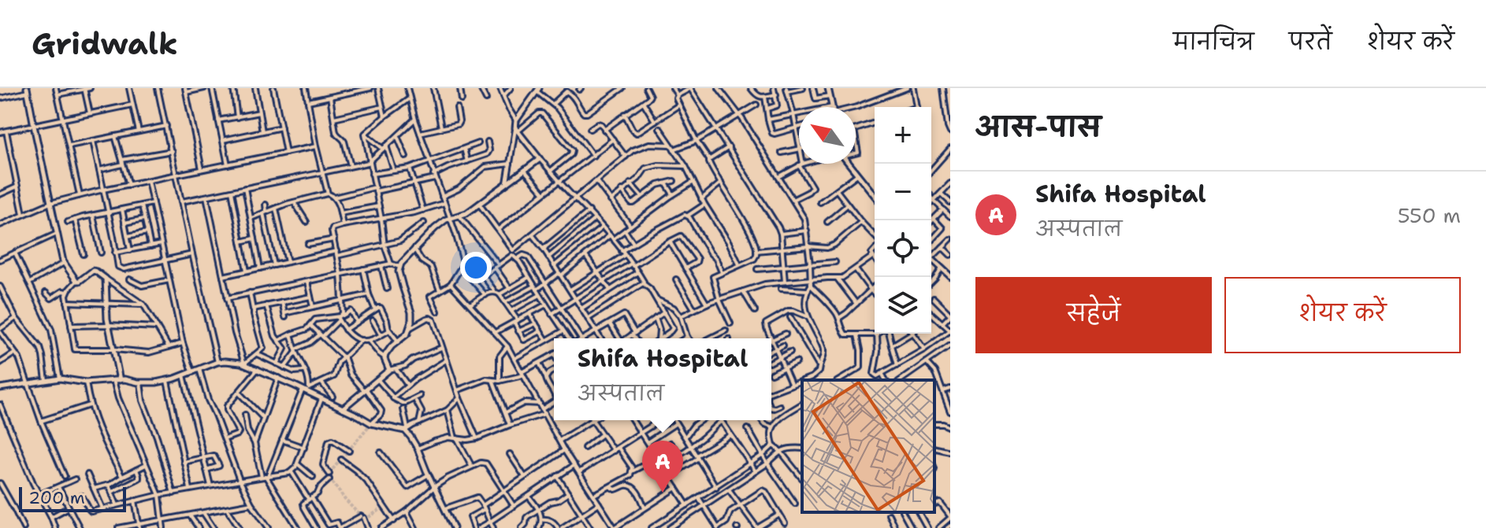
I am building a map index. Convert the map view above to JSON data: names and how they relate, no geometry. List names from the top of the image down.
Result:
{
  "scale_bar": "200 m",
  "north": "top left",
  "page": {
    "header": "Gridwalk",
    "nav": ["मानचित्र", "परतें", "शेयर करें"],
    "heading": "आस-पास",
    "map_buttons": ["+", "−"],
    "list": [
      {
        "mark": "A",
        "name": "Shifa Hospital",
        "note": "अस्पताल",
        "value": "550 m"
      }
    ],
    "buttons": ["सहेजें", "शेयर करें"],
    "popup": ["Shifa Hospital", "अस्पताल"],
    "pins": "A",
    "scale": "200 m"
  }
}
